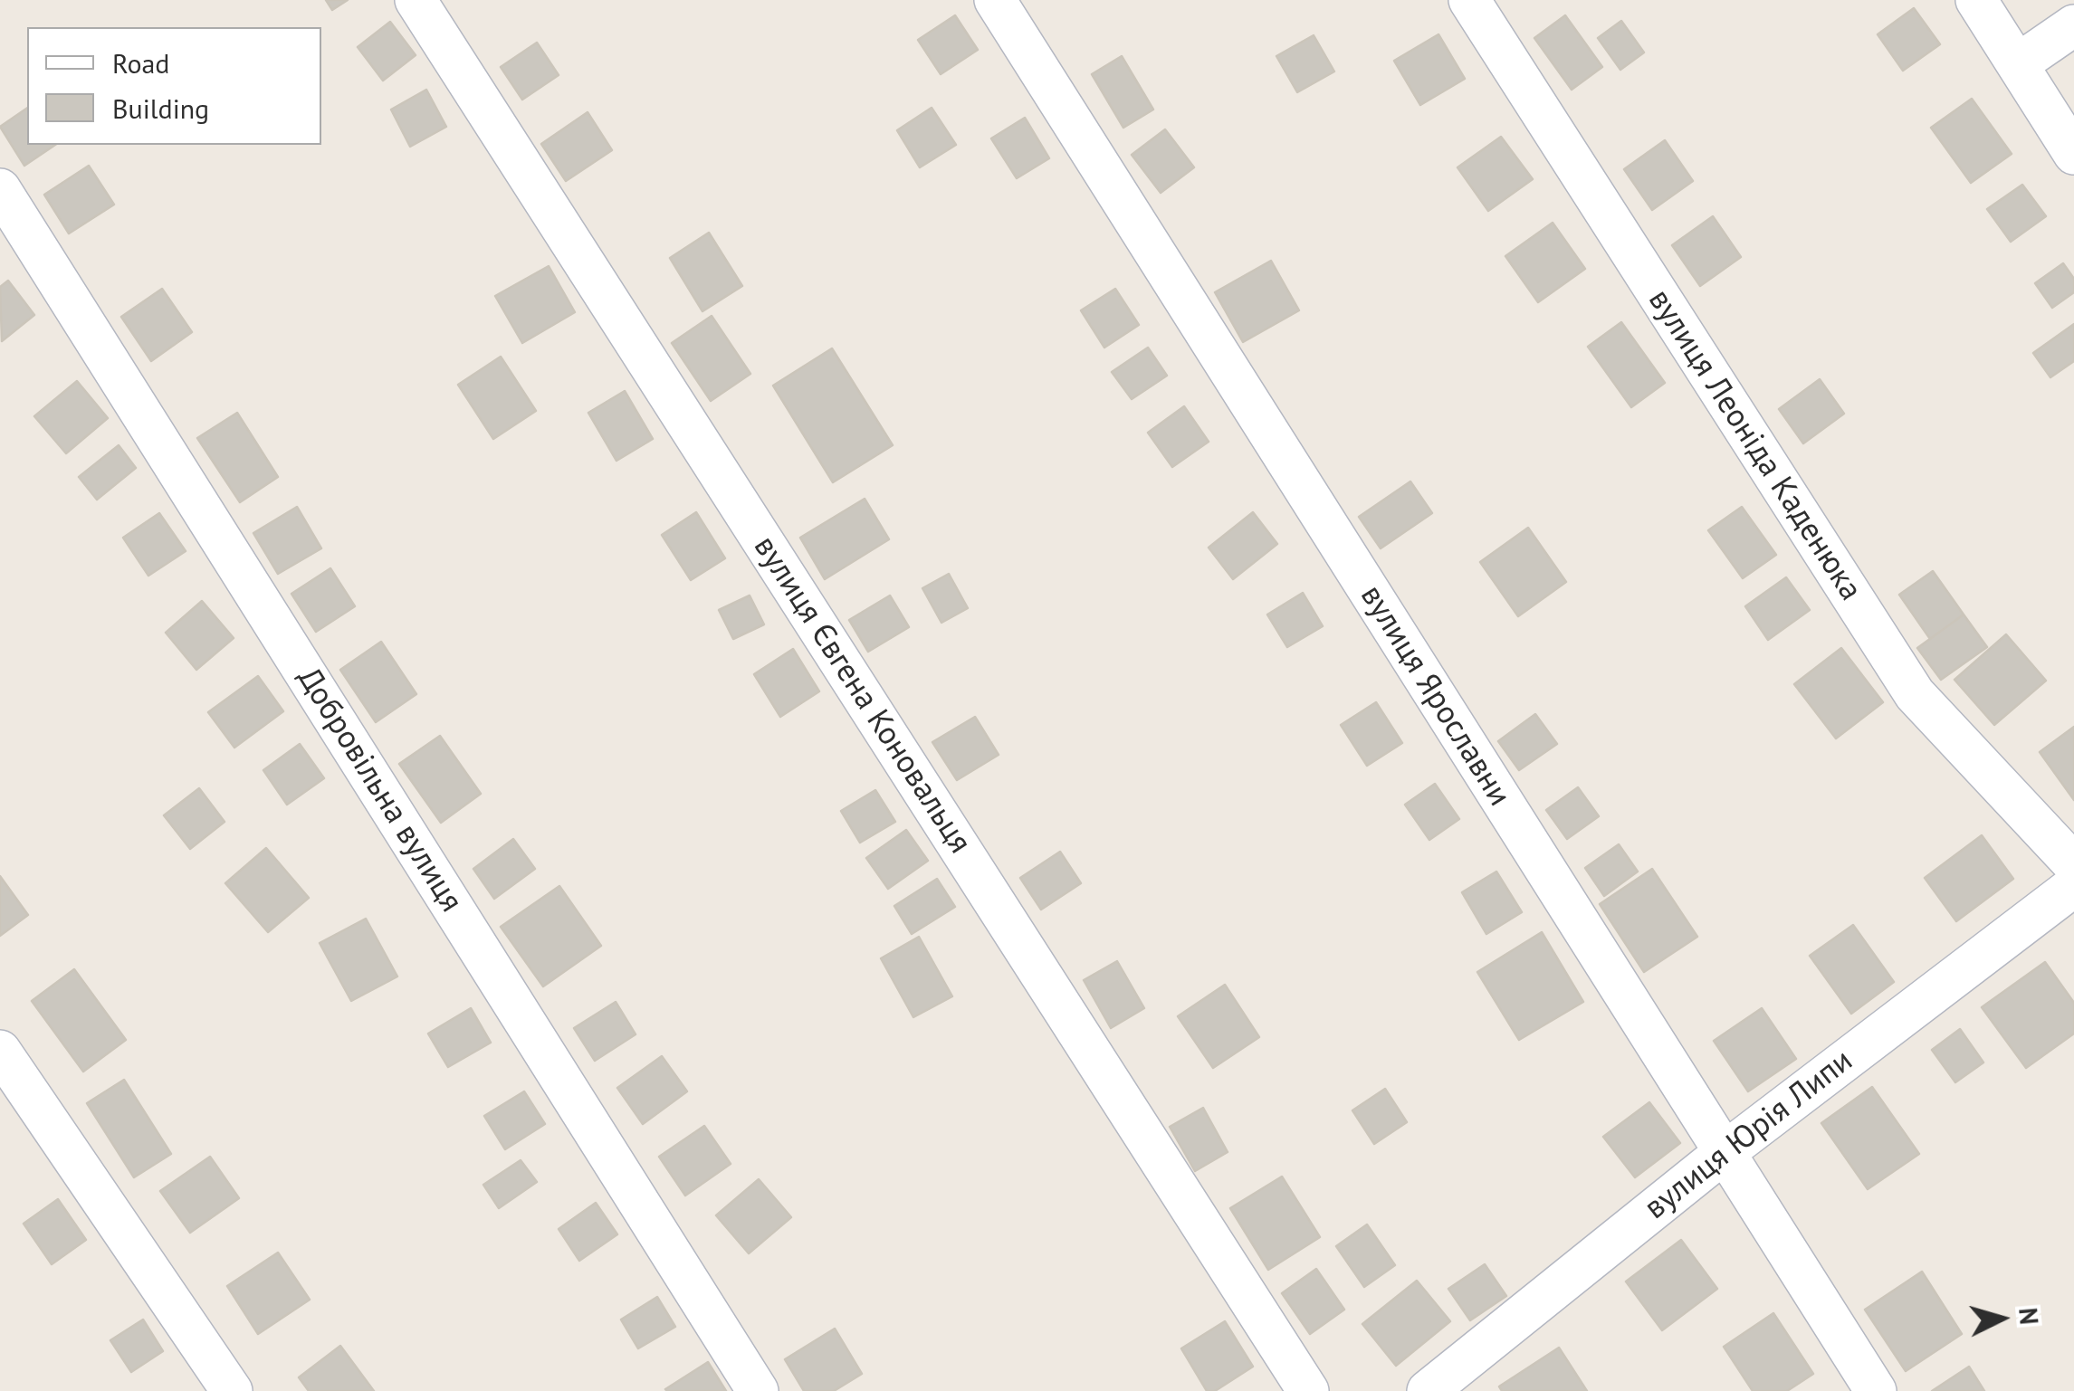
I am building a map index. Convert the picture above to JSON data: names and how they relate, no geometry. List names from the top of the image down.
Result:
{
  "streets": {
    "street": [
      "вулиця Леоніда Каденюка",
      "вулиця Євгена Коновальця",
      "вулиця Ярославни",
      "Добровільна вулиця",
      "вулиця Юрія Липи"
    ]
  },
  "crossings": [
    ["вулиця Ярославни", "вулиця Юрія Липи"]
  ],
  "legend": ["Road", "Building"],
  "north": "right"
}
